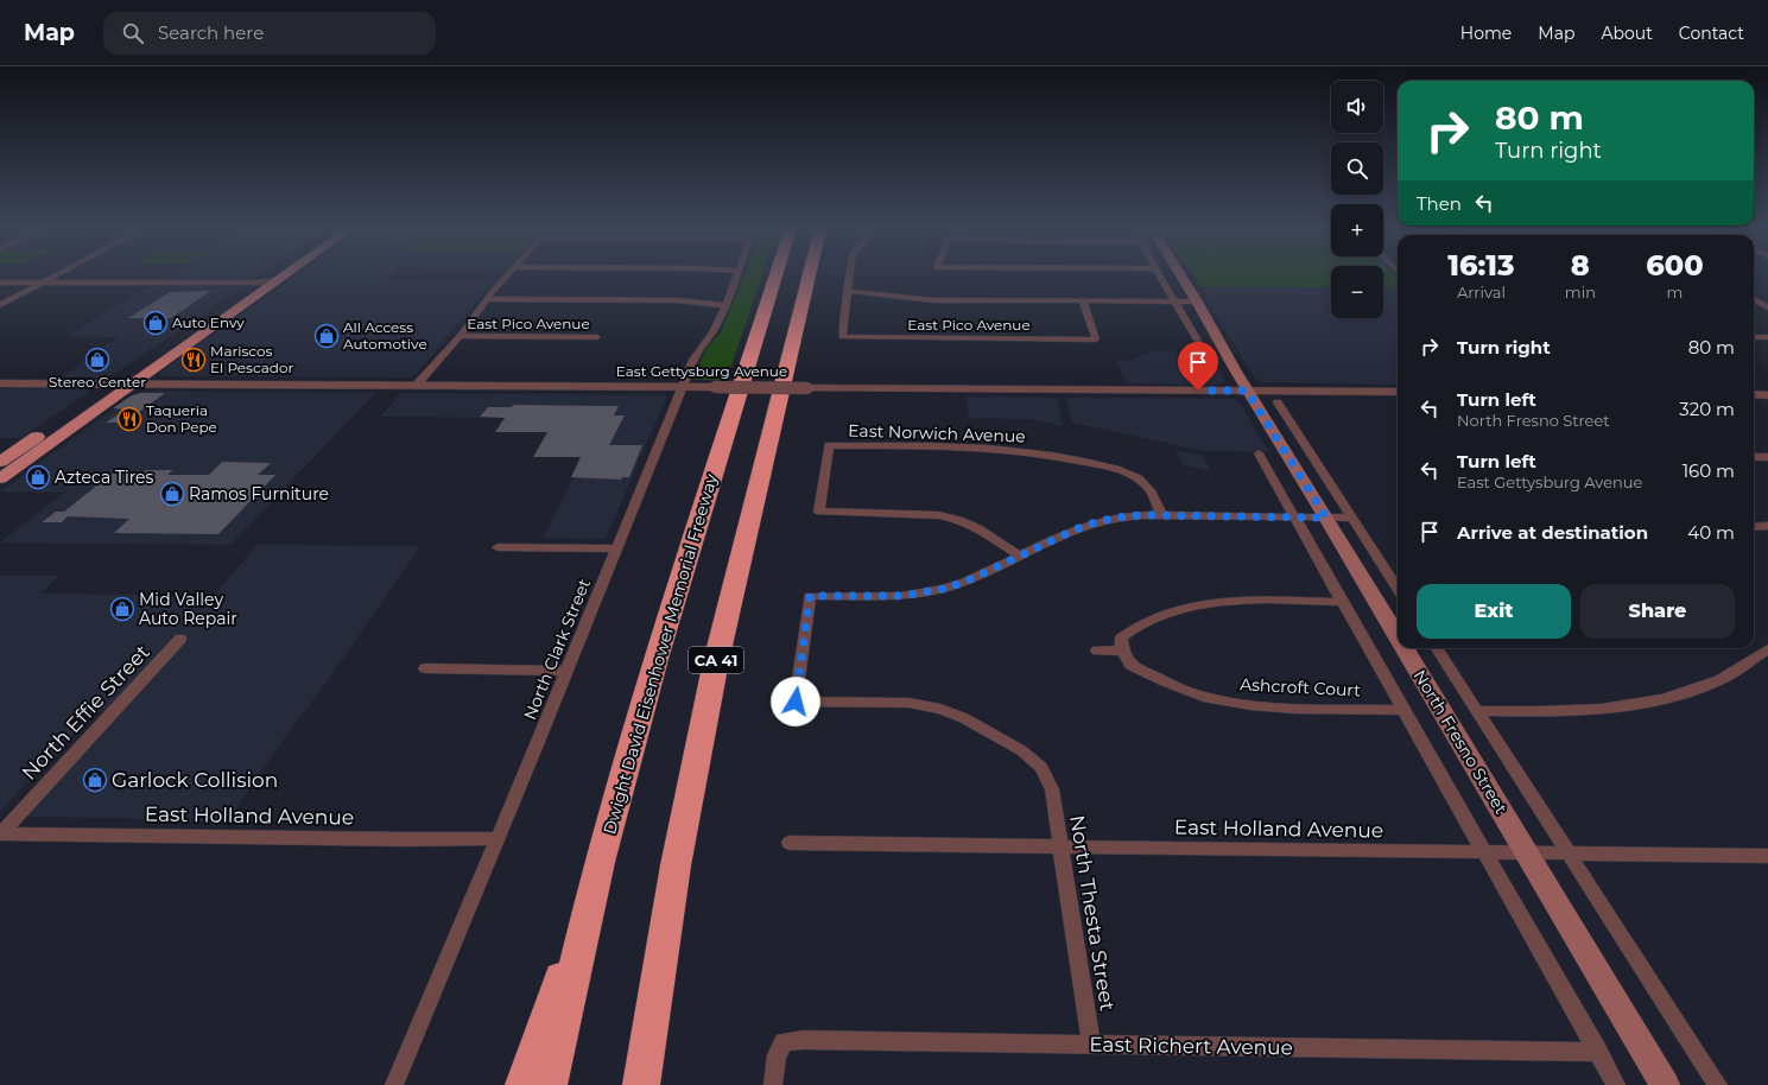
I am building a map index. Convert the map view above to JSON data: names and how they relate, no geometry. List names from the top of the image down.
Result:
{
  "streets": {
    "highway": ["Dwight David Eisenhower Memorial Freeway", "CA 41"],
    "main road": ["North Fresno Street"],
    "street": [
      "East Pico Avenue",
      "East Gettysburg Avenue",
      "East Norwich Avenue",
      "North Clark Street",
      "Ashcroft Court",
      "North Effie Street",
      "East Holland Avenue",
      "North Thesta Street",
      "East Richert Avenue"
    ]
  },
  "crossings": [
    ["East Gettysburg Avenue", "North Clark Street"],
    ["East Gettysburg Avenue", "North Fresno Street"],
    ["East Norwich Avenue", "North Thesta Street"],
    ["North Clark Street", "East Holland Avenue"],
    ["Ashcroft Court", "North Fresno Street"],
    ["North Effie Street", "East Holland Avenue"],
    ["North Fresno Street", "East Holland Avenue"],
    ["North Fresno Street", "East Richert Avenue"],
    ["East Holland Avenue", "North Thesta Street"],
    ["North Thesta Street", "East Richert Avenue"]
  ],
  "places": {
    "shop": [
      "Auto Envy",
      "All Access Automotive",
      "Stereo Center",
      "Azteca Tires",
      "Ramos Furniture",
      "Mid Valley Auto Repair",
      "Garlock Collision"
    ],
    "restaurant": ["Mariscos El Pescador", "Taqueria Don Pepe"]
  },
  "page": {
    "header": "Map",
    "search": "Search here",
    "nav": [
      "Home",
      "Map",
      "About",
      "Contact"
    ],
    "map_buttons": ["+", "−"],
    "turn": ["80 m", "Turn right"],
    "then": "Then",
    "eta": [
      "16:13",
      "Arrival",
      "8",
      "min",
      "600",
      "m"
    ],
    "list": [
      {
        "name": "Turn right",
        "value": "80 m"
      },
      {
        "name": "Turn left",
        "note": "North Fresno Street",
        "value": "320 m"
      },
      {
        "name": "Turn left",
        "note": "East Gettysburg Avenue",
        "value": "160 m"
      },
      {
        "name": "Arrive at destination",
        "value": "40 m"
      }
    ],
    "buttons": ["Exit", "Share"]
  }
}
